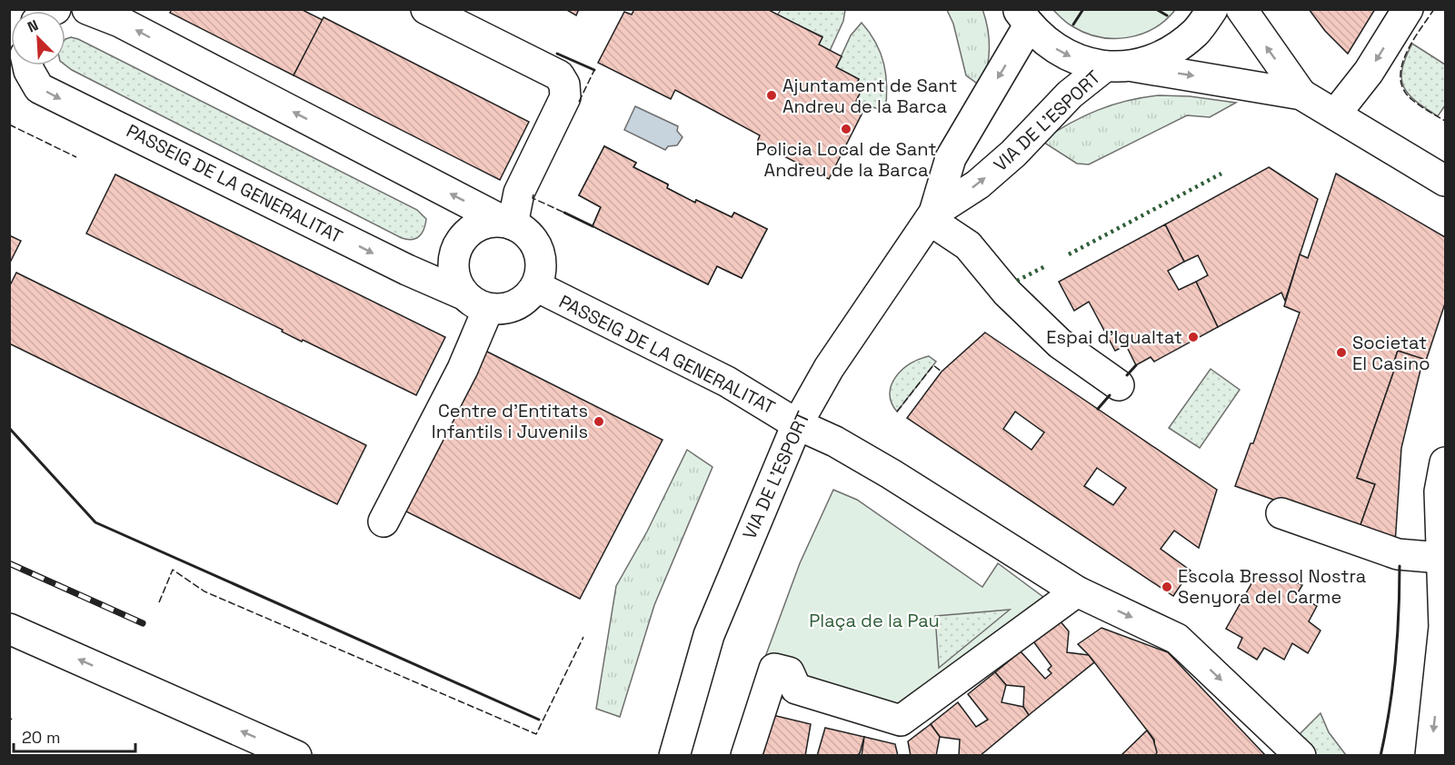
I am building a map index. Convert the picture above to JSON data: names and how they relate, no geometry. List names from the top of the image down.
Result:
{
  "streets": {
    "street": ["VIA DE L'ESPORT", "PASSEIG DE LA GENERALITAT"]
  },
  "crossings": [
    ["VIA DE L'ESPORT", "PASSEIG DE LA GENERALITAT"]
  ],
  "parks": ["Plaça de la Pau"],
  "places": [
    "Ajuntament de Sant Andreu de la Barca",
    "Policia Local de Sant Andreu de la Barca",
    "Espai d'Igualtat",
    "Societat El Casino",
    "Centre d'Entitats Infantils i Juvenils",
    "Escola Bressol Nostra Senyora del Carme"
  ],
  "scale_bar": "20 m",
  "north": "top left"
}
